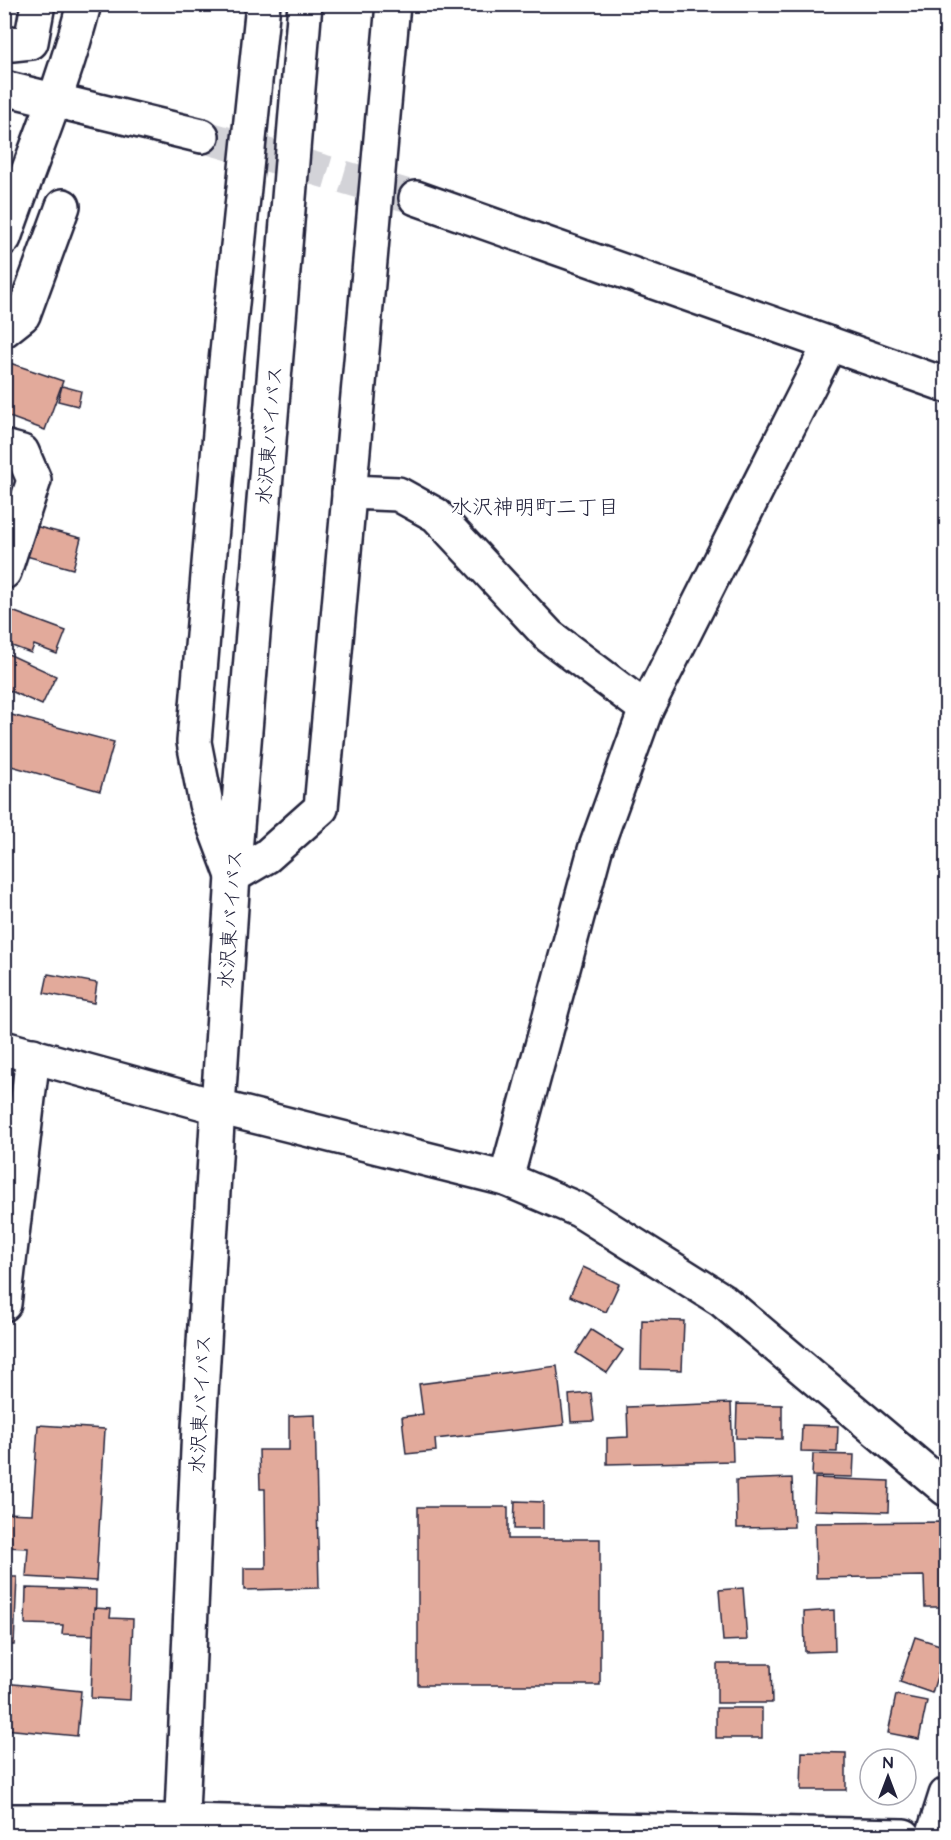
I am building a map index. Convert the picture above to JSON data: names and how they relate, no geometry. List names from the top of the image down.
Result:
{
  "streets": {
    "main road": ["水沢東バイパス"]
  },
  "districts": ["水沢神明町二丁目"],
  "north": "top"
}
